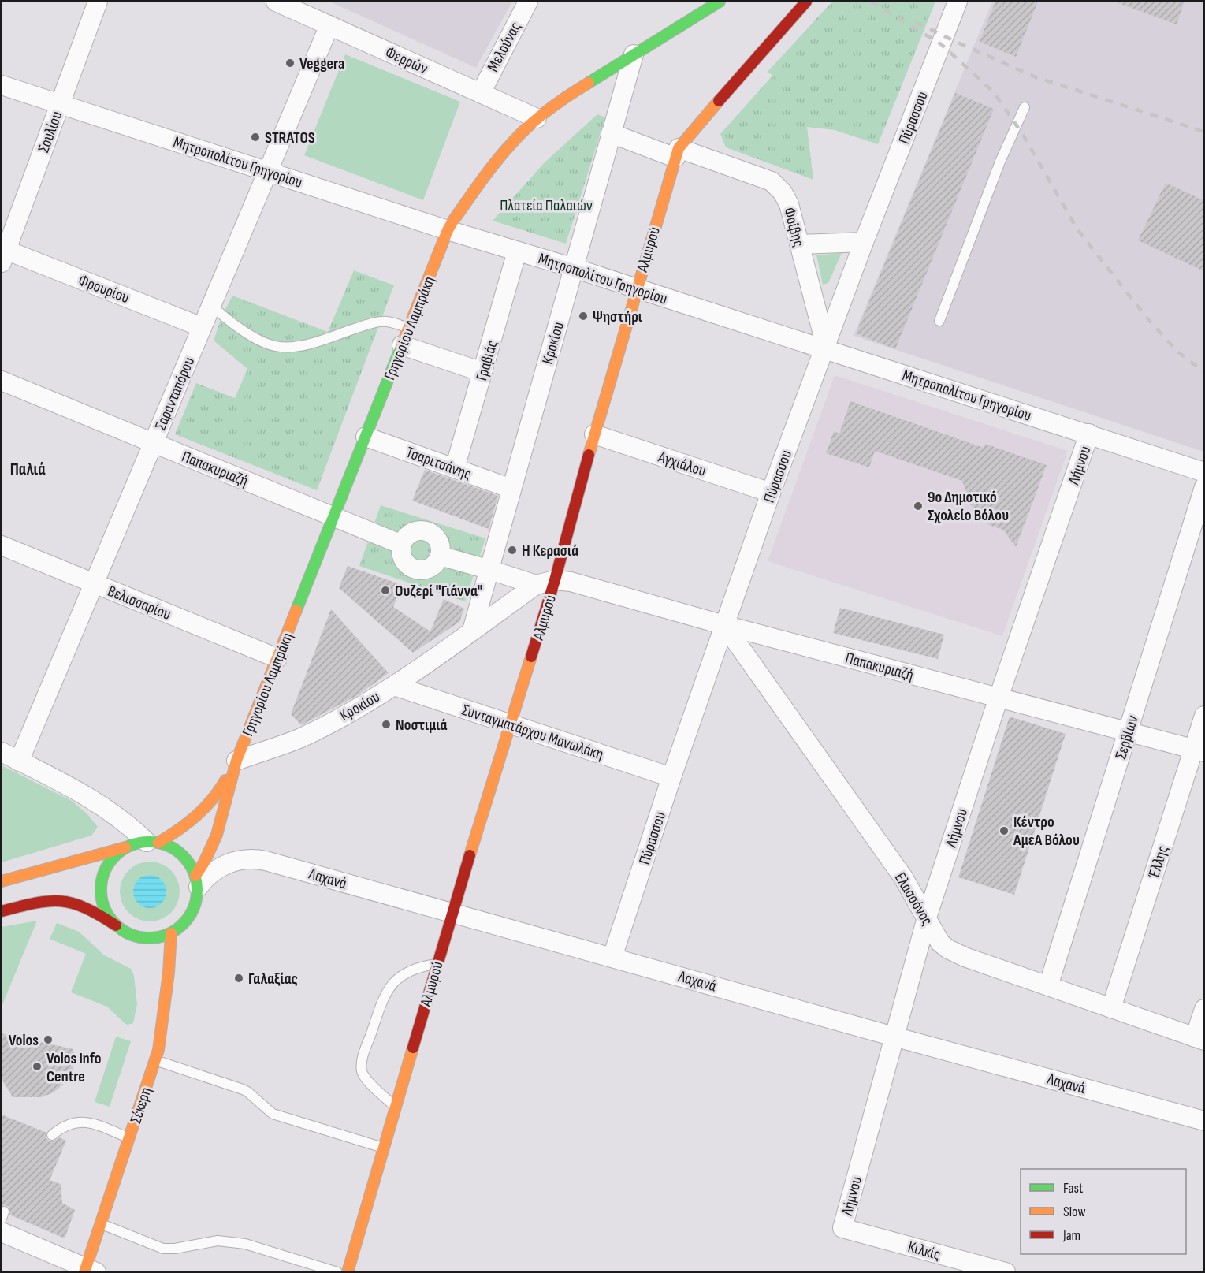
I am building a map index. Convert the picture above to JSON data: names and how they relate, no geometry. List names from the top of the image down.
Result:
{
  "streets": {
    "main road": ["Αλμυρού", "Γρηγορίου Λαμπράκη", "Σέκερη"],
    "street": [
      "Μελούνας",
      "Φερρών",
      "Πύρασσου",
      "Σουλίου",
      "Μητροπολίτου Γρηγορίου",
      "Φοίβης",
      "Φρουρίου",
      "Κροκίου",
      "Γραβιάς",
      "Σαρανταπόρου",
      "Τσαριτσάνης",
      "Αγχιάλου",
      "Λήμνου",
      "Παπακυριαζή",
      "Βελισσαρίου",
      "Συνταγματάρχου Μανωλάκη",
      "Σερβίων",
      "Έλλης",
      "Λαχανά",
      "Ελασσόνος",
      "Κιλκίς"
    ]
  },
  "crossings": [
    ["Μελούνας", "Φερρών"],
    ["Φερρών", "Γρηγορίου Λαμπράκη"],
    ["Φερρών", "Σαρανταπόρου"],
    ["Πύρασσου", "Μητροπολίτου Γρηγορίου"],
    ["Πύρασσου", "Φοίβης"],
    ["Πύρασσου", "Αγχιάλου"],
    ["Πύρασσου", "Παπακυριαζή"],
    ["Πύρασσου", "Συνταγματάρχου Μανωλάκη"],
    ["Πύρασσου", "Λαχανά"],
    ["Πύρασσου", "Ελασσόνος"],
    ["Σουλίου", "Μητροπολίτου Γρηγορίου"],
    ["Σουλίου", "Φρουρίου"],
    ["Μητροπολίτου Γρηγορίου", "Φοίβης"],
    ["Μητροπολίτου Γρηγορίου", "Αλμυρού"],
    ["Μητροπολίτου Γρηγορίου", "Γρηγορίου Λαμπράκη"],
    ["Μητροπολίτου Γρηγορίου", "Κροκίου"],
    ["Μητροπολίτου Γρηγορίου", "Γραβιάς"],
    ["Μητροπολίτου Γρηγορίου", "Σαρανταπόρου"],
    ["Μητροπολίτου Γρηγορίου", "Λήμνου"],
    ["Φοίβης", "Αλμυρού"],
    ["Φοίβης", "Κροκίου"],
    ["Αλμυρού", "Κροκίου"],
    ["Αλμυρού", "Αγχιάλου"],
    ["Αλμυρού", "Παπακυριαζή"],
    ["Αλμυρού", "Συνταγματάρχου Μανωλάκη"],
    ["Αλμυρού", "Λαχανά"],
    ["Φρουρίου", "Σαρανταπόρου"],
    ["Γρηγορίου Λαμπράκη", "Κροκίου"],
    ["Γρηγορίου Λαμπράκη", "Τσαριτσάνης"],
    ["Γρηγορίου Λαμπράκη", "Παπακυριαζή"],
    ["Γρηγορίου Λαμπράκη", "Βελισσαρίου"],
    ["Γρηγορίου Λαμπράκη", "Λαχανά"],
    ["Γρηγορίου Λαμπράκη", "Σέκερη"],
    ["Κροκίου", "Τσαριτσάνης"],
    ["Κροκίου", "Παπακυριαζή"],
    ["Κροκίου", "Συνταγματάρχου Μανωλάκη"],
    ["Γραβιάς", "Τσαριτσάνης"],
    ["Σαρανταπόρου", "Παπακυριαζή"],
    ["Σαρανταπόρου", "Βελισσαρίου"],
    ["Λήμνου", "Παπακυριαζή"],
    ["Λήμνου", "Λαχανά"],
    ["Λήμνου", "Ελασσόνος"],
    ["Λήμνου", "Κιλκίς"],
    ["Παπακυριαζή", "Σερβίων"],
    ["Παπακυριαζή", "Έλλης"],
    ["Παπακυριαζή", "Ελασσόνος"],
    ["Σερβίων", "Ελασσόνος"],
    ["Έλλης", "Ελασσόνος"],
    ["Λαχανά", "Σέκερη"]
  ],
  "districts": ["Παλιά"],
  "parks": ["Πλατεία Παλαιών"],
  "places": [
    "Veggera",
    "STRATOS",
    "Ψηστήρι",
    "9ο Δημοτικό Σχολείο Βόλου",
    "Η Κερασιά",
    "Ουζερί \"Γιάννα\"",
    "Νοστιμιά",
    "Κέντρο ΑμεΑ Βόλου",
    "Γαλαξίας",
    "Volos",
    "Volos Info Centre"
  ],
  "legend": ["Fast", "Slow", "Jam"]
}
